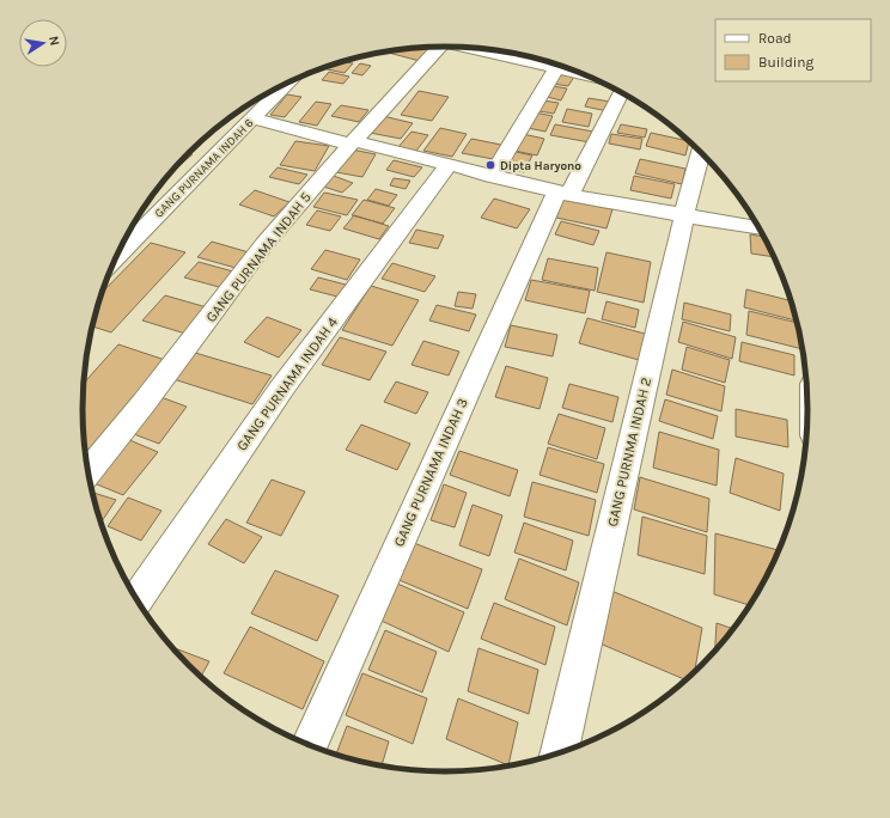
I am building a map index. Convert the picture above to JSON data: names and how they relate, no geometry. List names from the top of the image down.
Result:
{
  "streets": {
    "street": [
      "GANG PURNAMA INDAH 6",
      "GANG PURNAMA INDAH 5",
      "GANG PURNAMA INDAH 4",
      "GANG PURNMA INDAH 2",
      "GANG PURNAMA INDAH 3"
    ]
  },
  "places": ["Dipta Haryono"],
  "legend": ["Road", "Building"],
  "north": "right"
}
